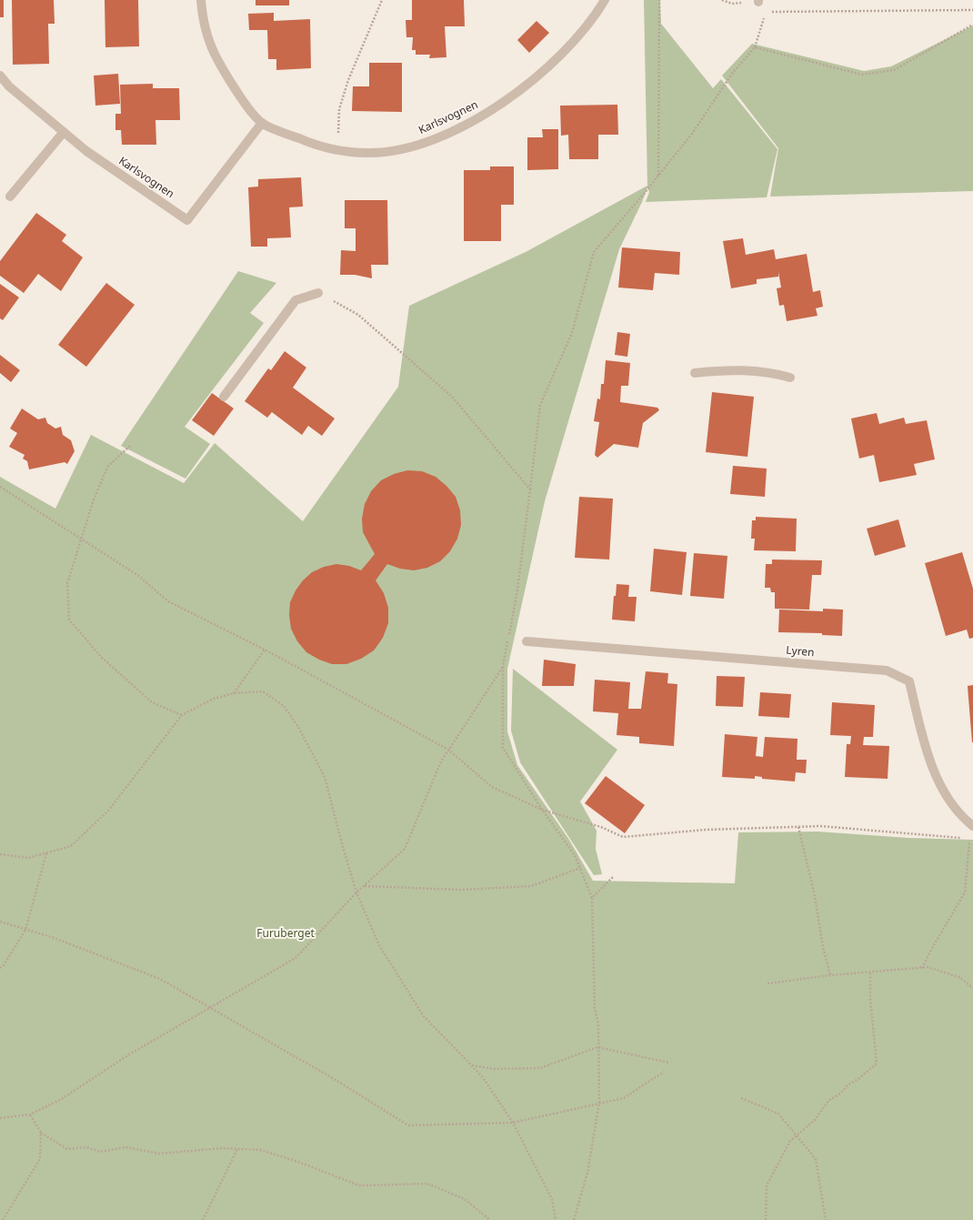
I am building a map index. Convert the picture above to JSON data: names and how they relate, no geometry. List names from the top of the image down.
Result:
{
  "streets": {
    "street": ["Karlsvognen", "Lyren"]
  },
  "parks": ["Furuberget"]
}
